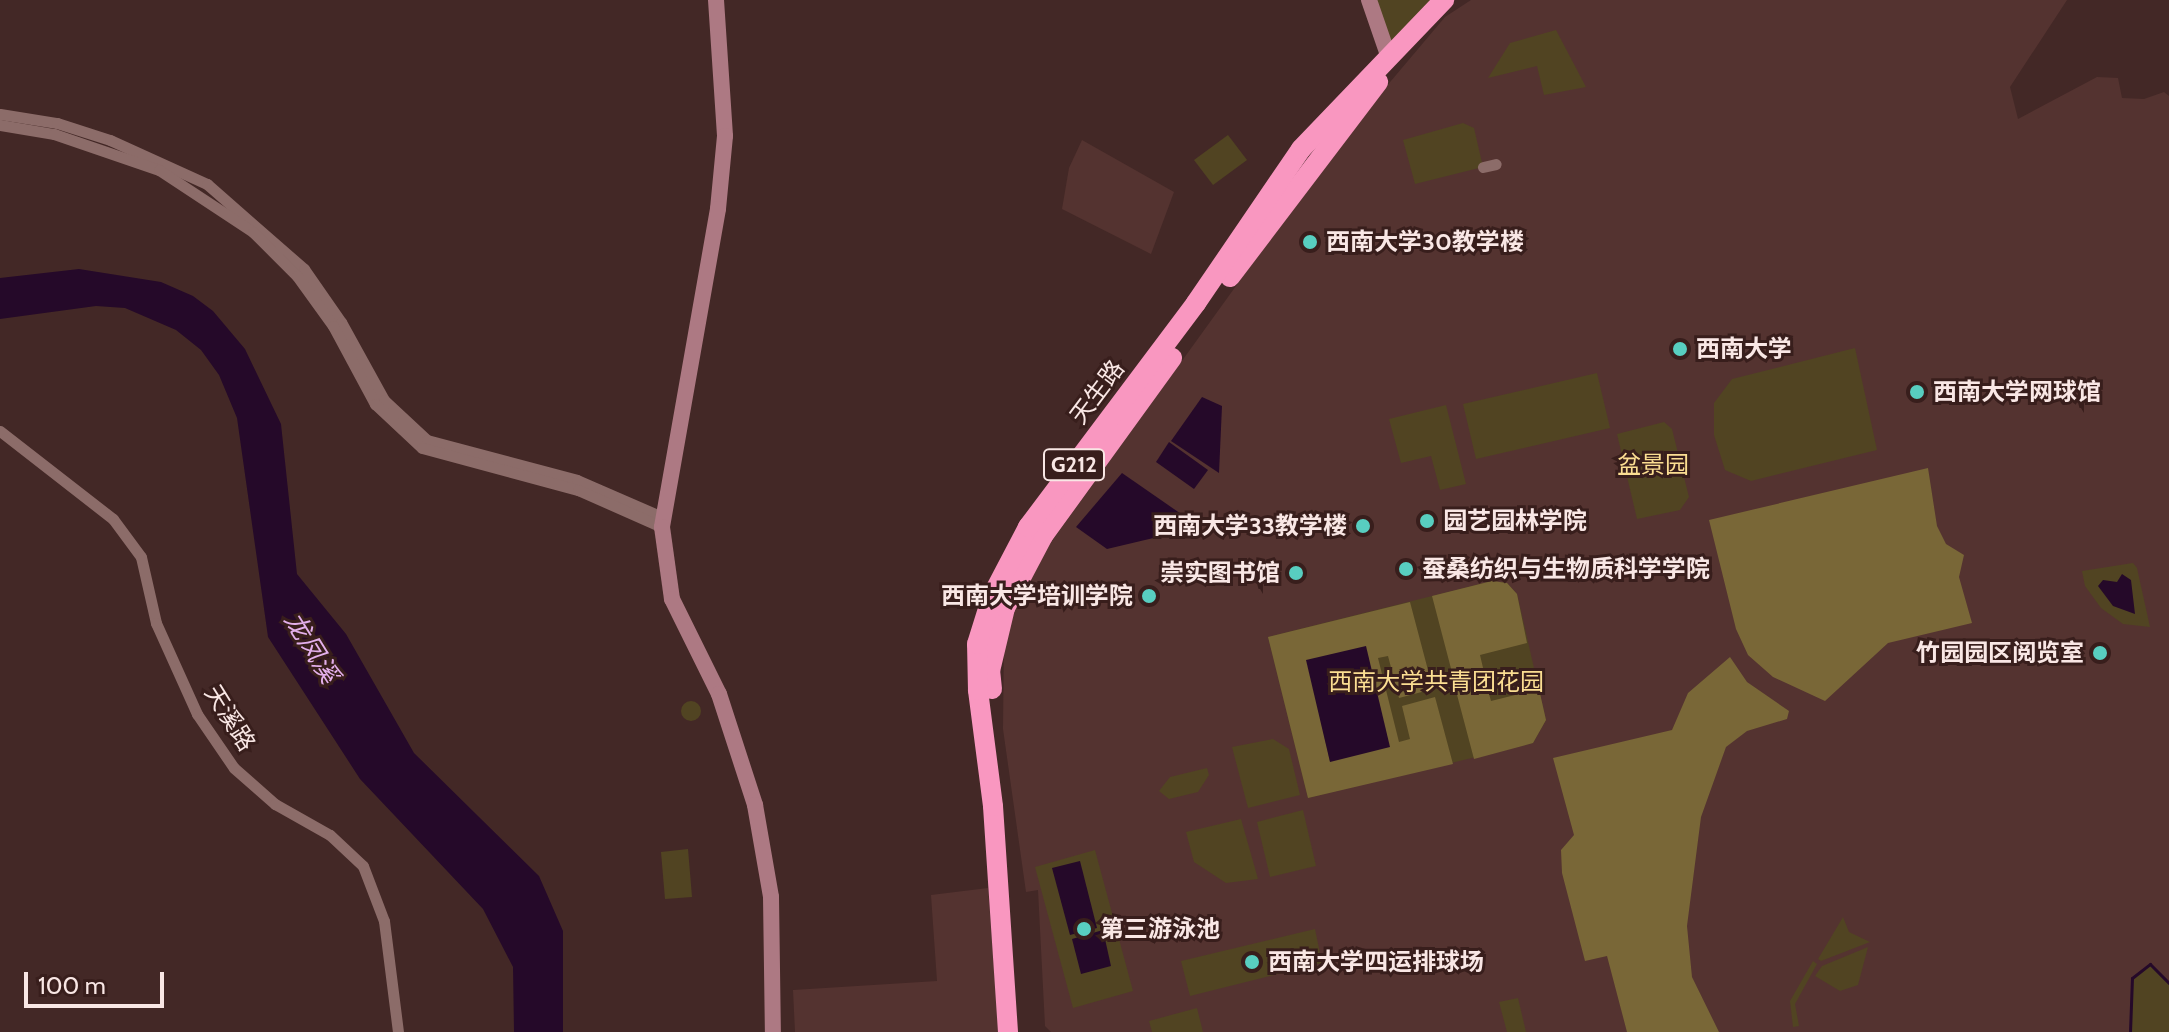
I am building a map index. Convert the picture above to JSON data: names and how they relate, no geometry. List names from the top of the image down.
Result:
{
  "streets": {
    "highway": ["天生路", "G212"],
    "street": ["天溪路"]
  },
  "water": ["龙凤溪"],
  "parks": ["盆景园", "西南大学共青团花园"],
  "places": [
    "西南大学30教学楼",
    "西南大学",
    "西南大学网球馆",
    "园艺园林学院",
    "西南大学33教学楼",
    "蚕桑纺织与生物质科学学院",
    "崇实图书馆",
    "西南大学培训学院",
    "竹园园区阅览室",
    "第三游泳池",
    "西南大学四运排球场"
  ],
  "scale_bar": "100 m"
}
